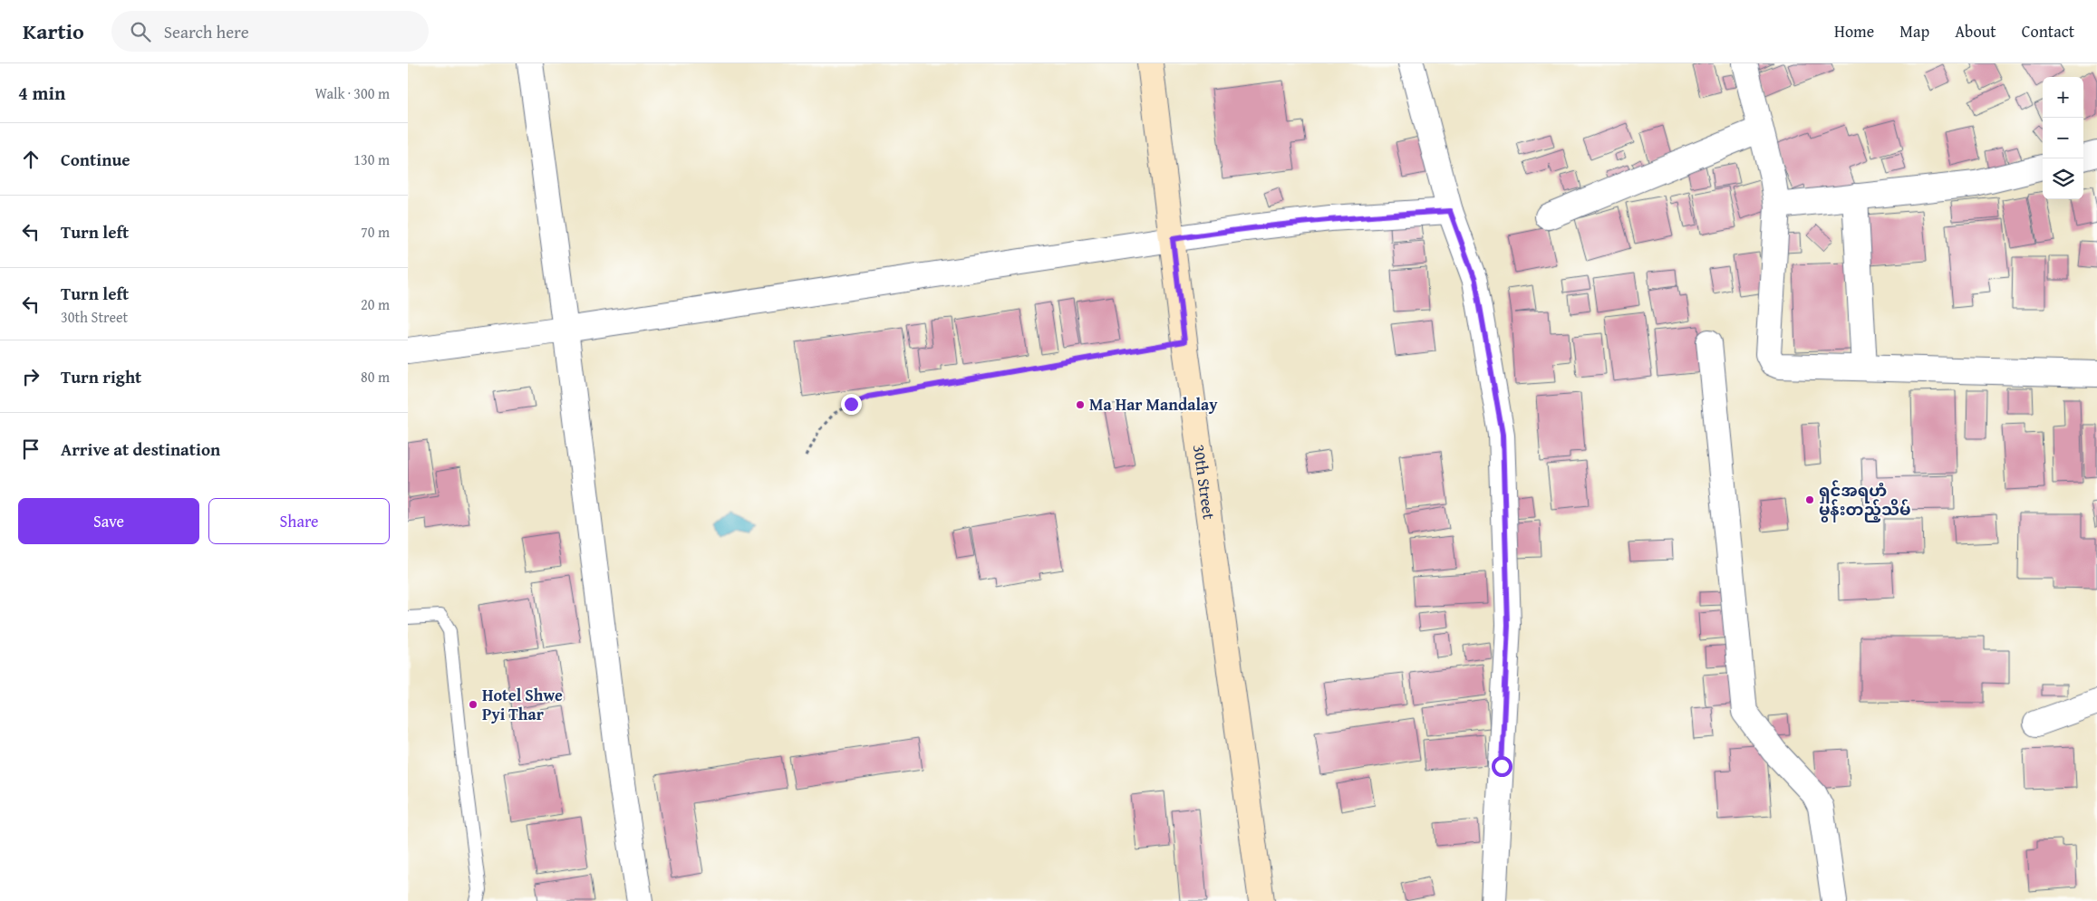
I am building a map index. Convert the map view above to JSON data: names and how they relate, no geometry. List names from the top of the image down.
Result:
{
  "streets": {
    "main road": ["30th Street"]
  },
  "places": ["Ma Har Mandalay", "ရှင်အရဟံ မွန်းတည့်သိမ်", "Hotel Shwe Pyi Thar"],
  "page": {
    "header": "Kartio",
    "search": "Search here",
    "nav": [
      "Home",
      "Map",
      "About",
      "Contact"
    ],
    "heading": ["4 min", "Walk · 300 m"],
    "map_buttons": ["+", "−"],
    "list": [
      ["Continue", "130 m"],
      ["Turn left", "70 m"],
      ["Turn left", "30th Street", "20 m"],
      ["Turn right", "80 m"],
      "Arrive at destination"
    ],
    "buttons": ["Save", "Share"]
  }
}
